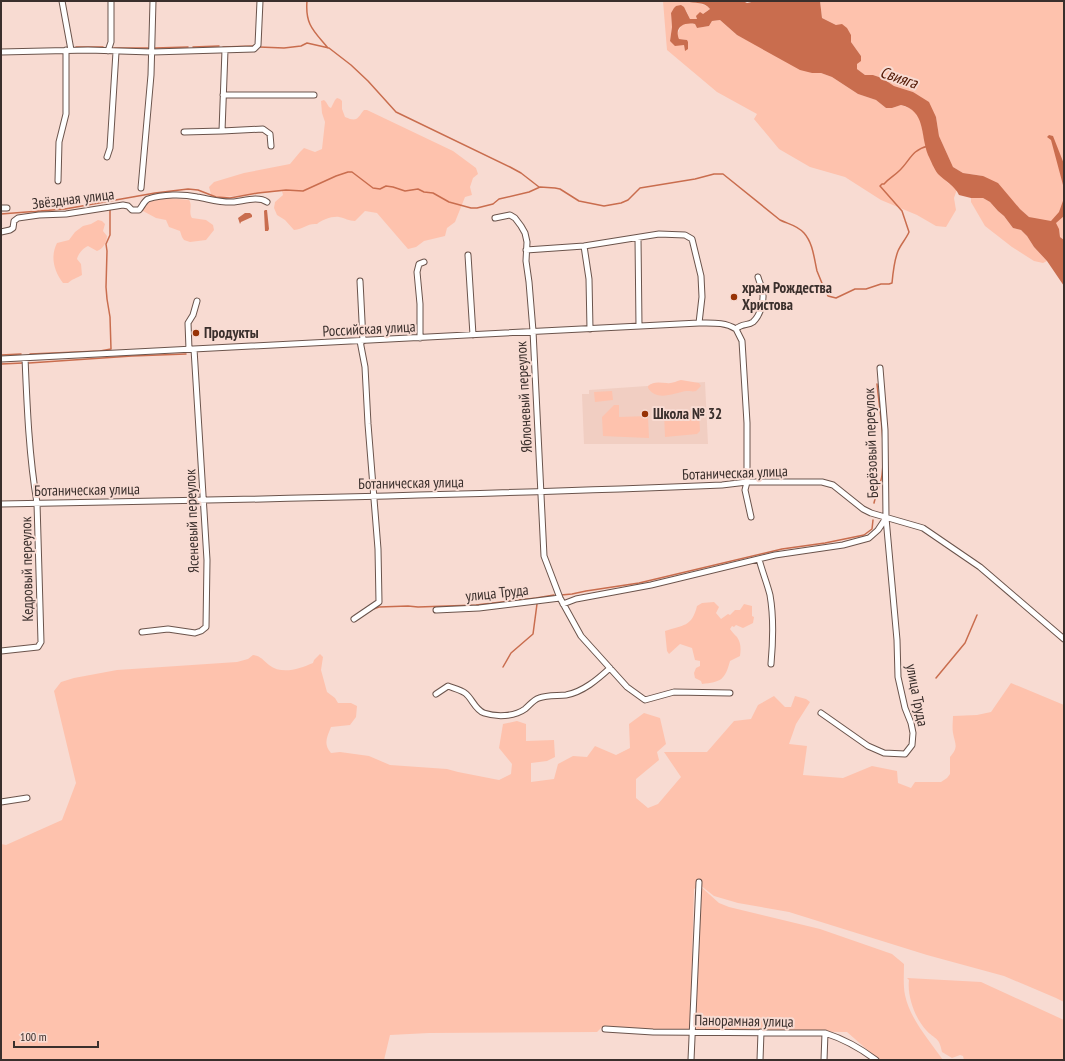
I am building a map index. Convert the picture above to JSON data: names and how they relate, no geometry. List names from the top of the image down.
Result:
{
  "streets": {
    "street": [
      "Звёздная улица",
      "Российская улица",
      "Яблоневый переулок",
      "Берёзовый переулок",
      "Ботаническая улица",
      "Ясеневый переулок",
      "Кедровый переулок",
      "улица Труда",
      "Панорамная улица"
    ]
  },
  "crossings": [
    ["Российская улица", "Яблоневый переулок"],
    ["Российская улица", "Ясеневый переулок"],
    ["Российская улица", "Кедровый переулок"],
    ["Яблоневый переулок", "Ботаническая улица"],
    ["Яблоневый переулок", "улица Труда"],
    ["Берёзовый переулок", "Ботаническая улица"],
    ["Берёзовый переулок", "улица Труда"],
    ["Ботаническая улица", "Ясеневый переулок"],
    ["Ботаническая улица", "Кедровый переулок"],
    ["Ботаническая улица", "улица Труда"]
  ],
  "water": ["Свияга"],
  "places": ["храм Рождества Христова", "Продукты", "Школа № 32"],
  "scale_bar": "100 m"
}
